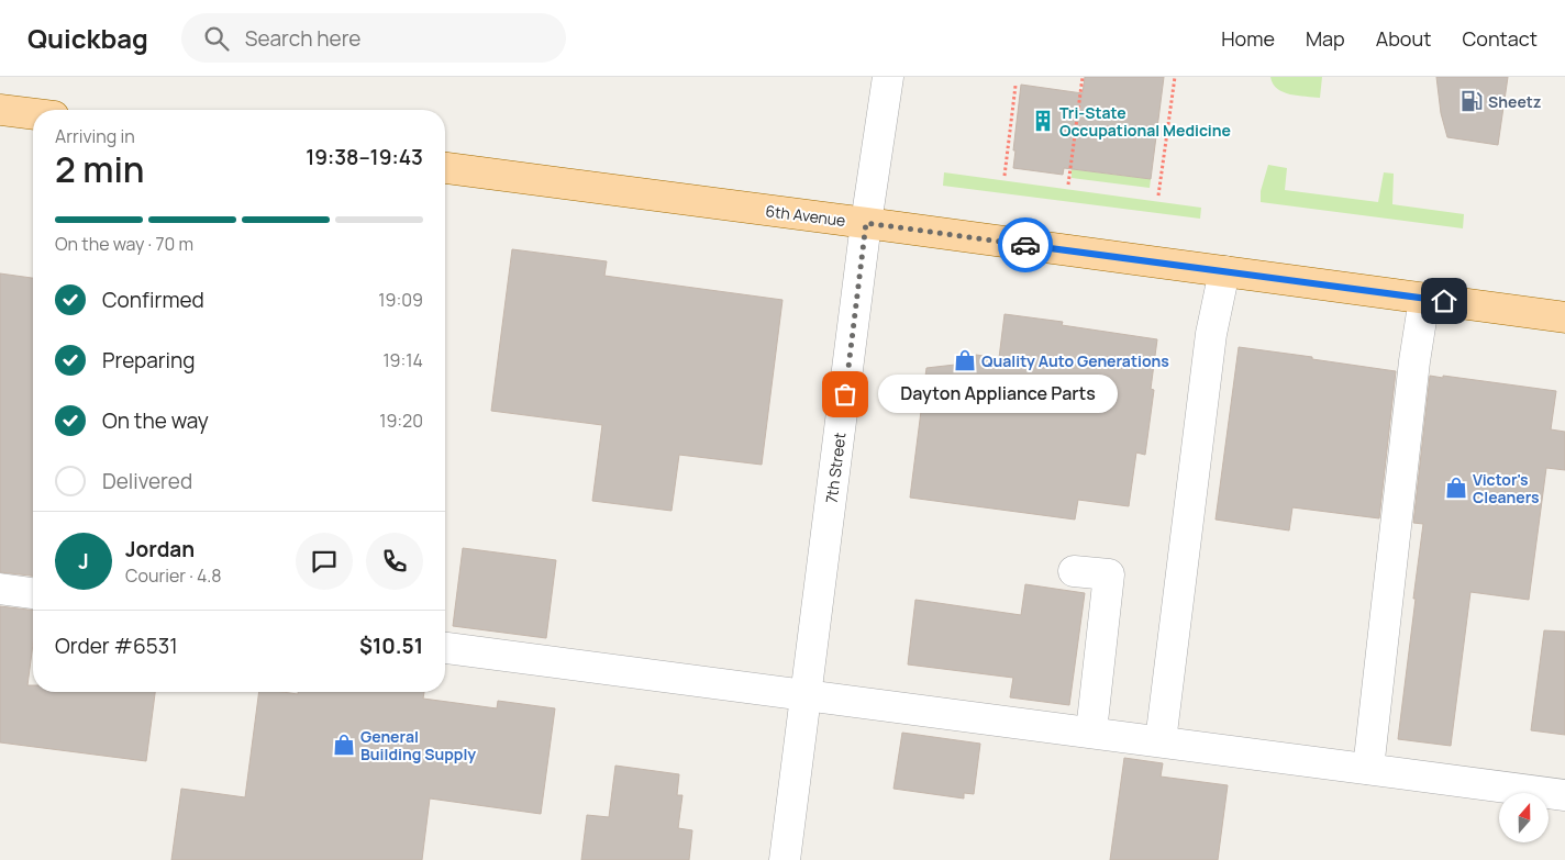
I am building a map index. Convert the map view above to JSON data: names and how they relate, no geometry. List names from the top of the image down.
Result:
{
  "streets": {
    "main road": ["6th Avenue"],
    "street": ["7th Street"]
  },
  "crossings": [
    ["6th Avenue", "7th Street"]
  ],
  "places": {
    "fuel station": ["Sheetz"],
    "building": ["Tri-State Occupational Medicine"],
    "shop": ["Quality Auto Generations", "Victor's Cleaners", "General Building Supply"],
    "other": ["Dayton Appliance Parts"]
  },
  "north": "top",
  "page": {
    "header": "Quickbag",
    "search": "Search here",
    "nav": [
      "Home",
      "Map",
      "About",
      "Contact"
    ],
    "heading": ["2 min", "Arriving in", "19:38–19:43"],
    "panel": [
      "Jordan",
      "Courier · 4.8",
      "Order #6531",
      "$10.51"
    ],
    "bar": "On the way · 70 m",
    "list": [
      ["Confirmed", "19:09"],
      ["Preparing", "19:14"],
      ["On the way", "19:20"],
      "Delivered"
    ],
    "bubble": "Dayton Appliance Parts",
    "round": "J"
  }
}
